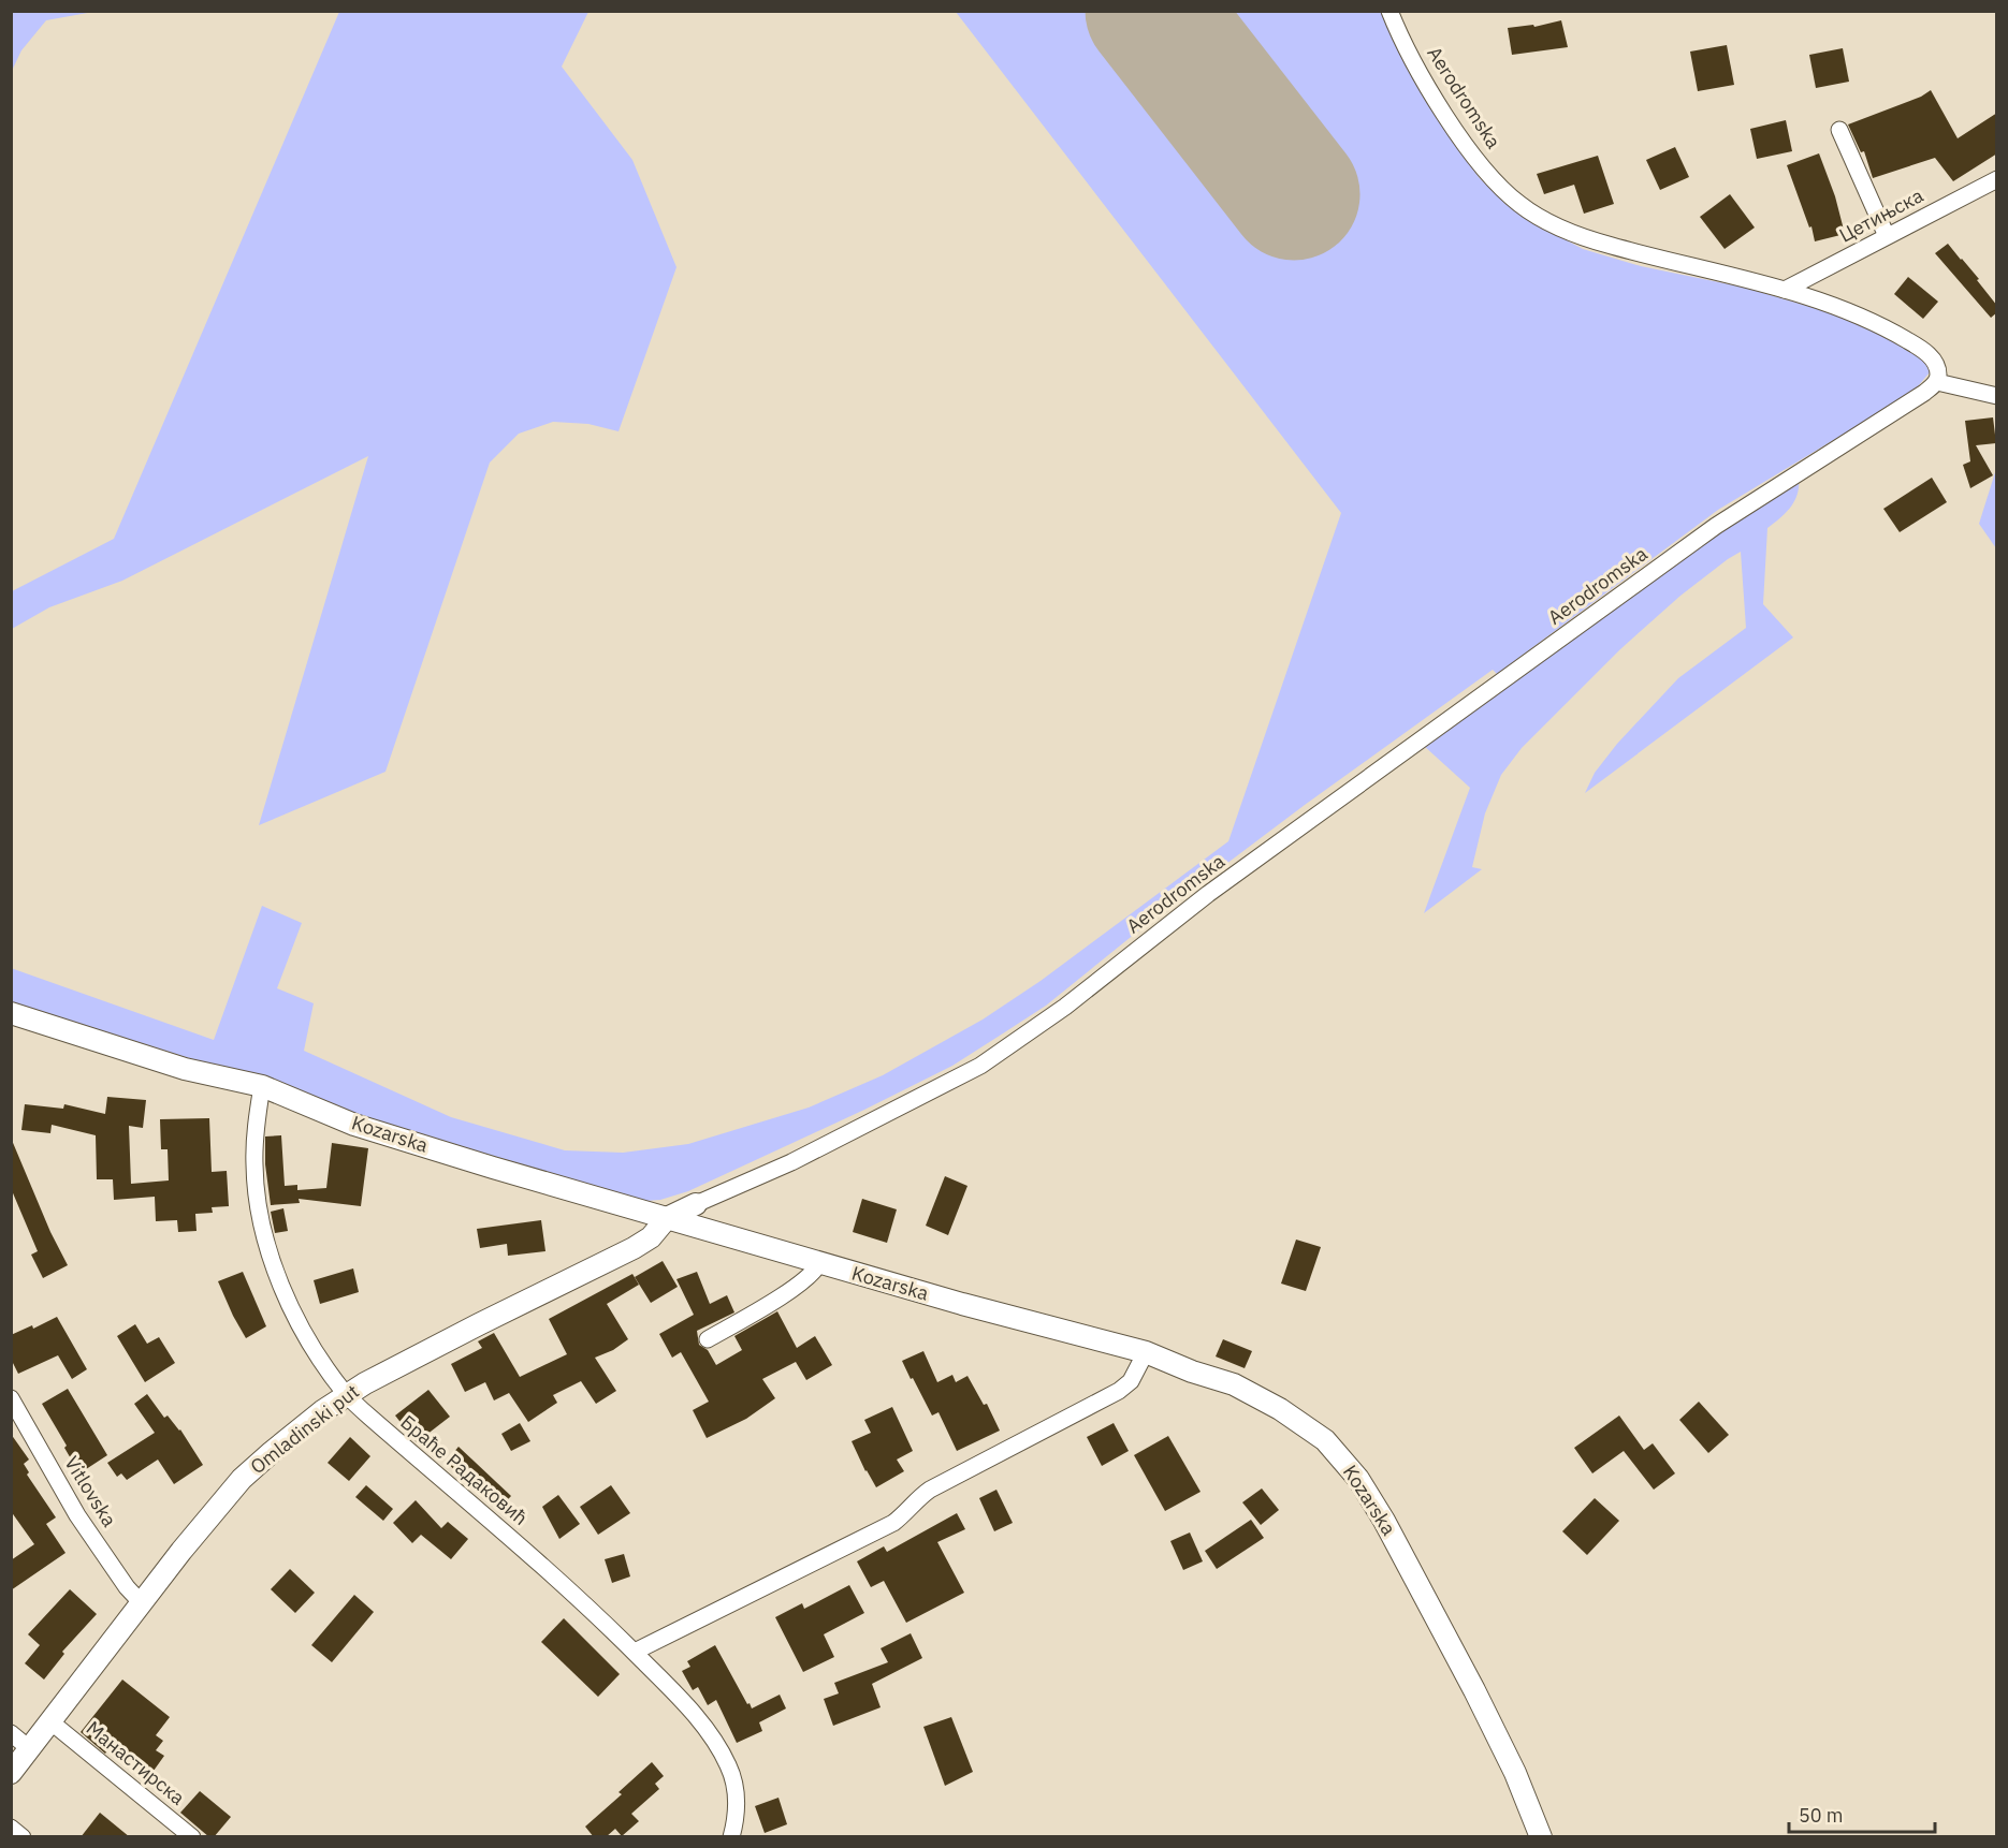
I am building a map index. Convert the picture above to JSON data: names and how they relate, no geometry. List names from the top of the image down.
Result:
{
  "streets": {
    "street": [
      "Aerodromska",
      "Цетињска",
      "Kozarska",
      "Omladinski put",
      "Браће Радаковић",
      "Vitlovska",
      "Манастирска"
    ]
  },
  "crossings": [
    ["Aerodromska", "Цетињска"],
    ["Aerodromska", "Omladinski put"],
    ["Kozarska", "Omladinski put"],
    ["Kozarska", "Браће Радаковић"],
    ["Omladinski put", "Браће Радаковић"],
    ["Omladinski put", "Vitlovska"],
    ["Omladinski put", "Манастирска"]
  ],
  "scale_bar": "50 m"
}
